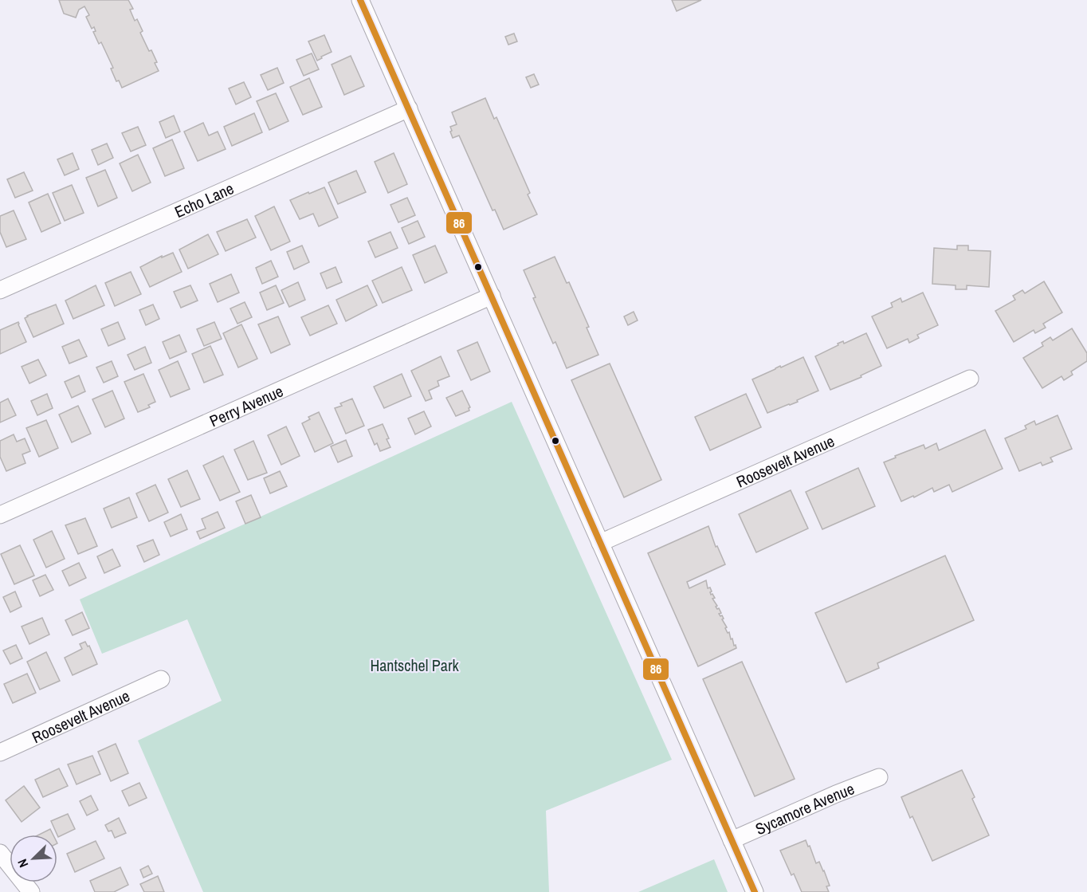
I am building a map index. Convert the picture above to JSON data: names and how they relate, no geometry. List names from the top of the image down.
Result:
{
  "streets": {
    "street": [
      "Echo Lane",
      "Perry Avenue",
      "Roosevelt Avenue",
      "Sycamore Avenue"
    ]
  },
  "parks": ["Hantschel Park"],
  "lines": ["transit line 86"],
  "north": "bottom left"
}
